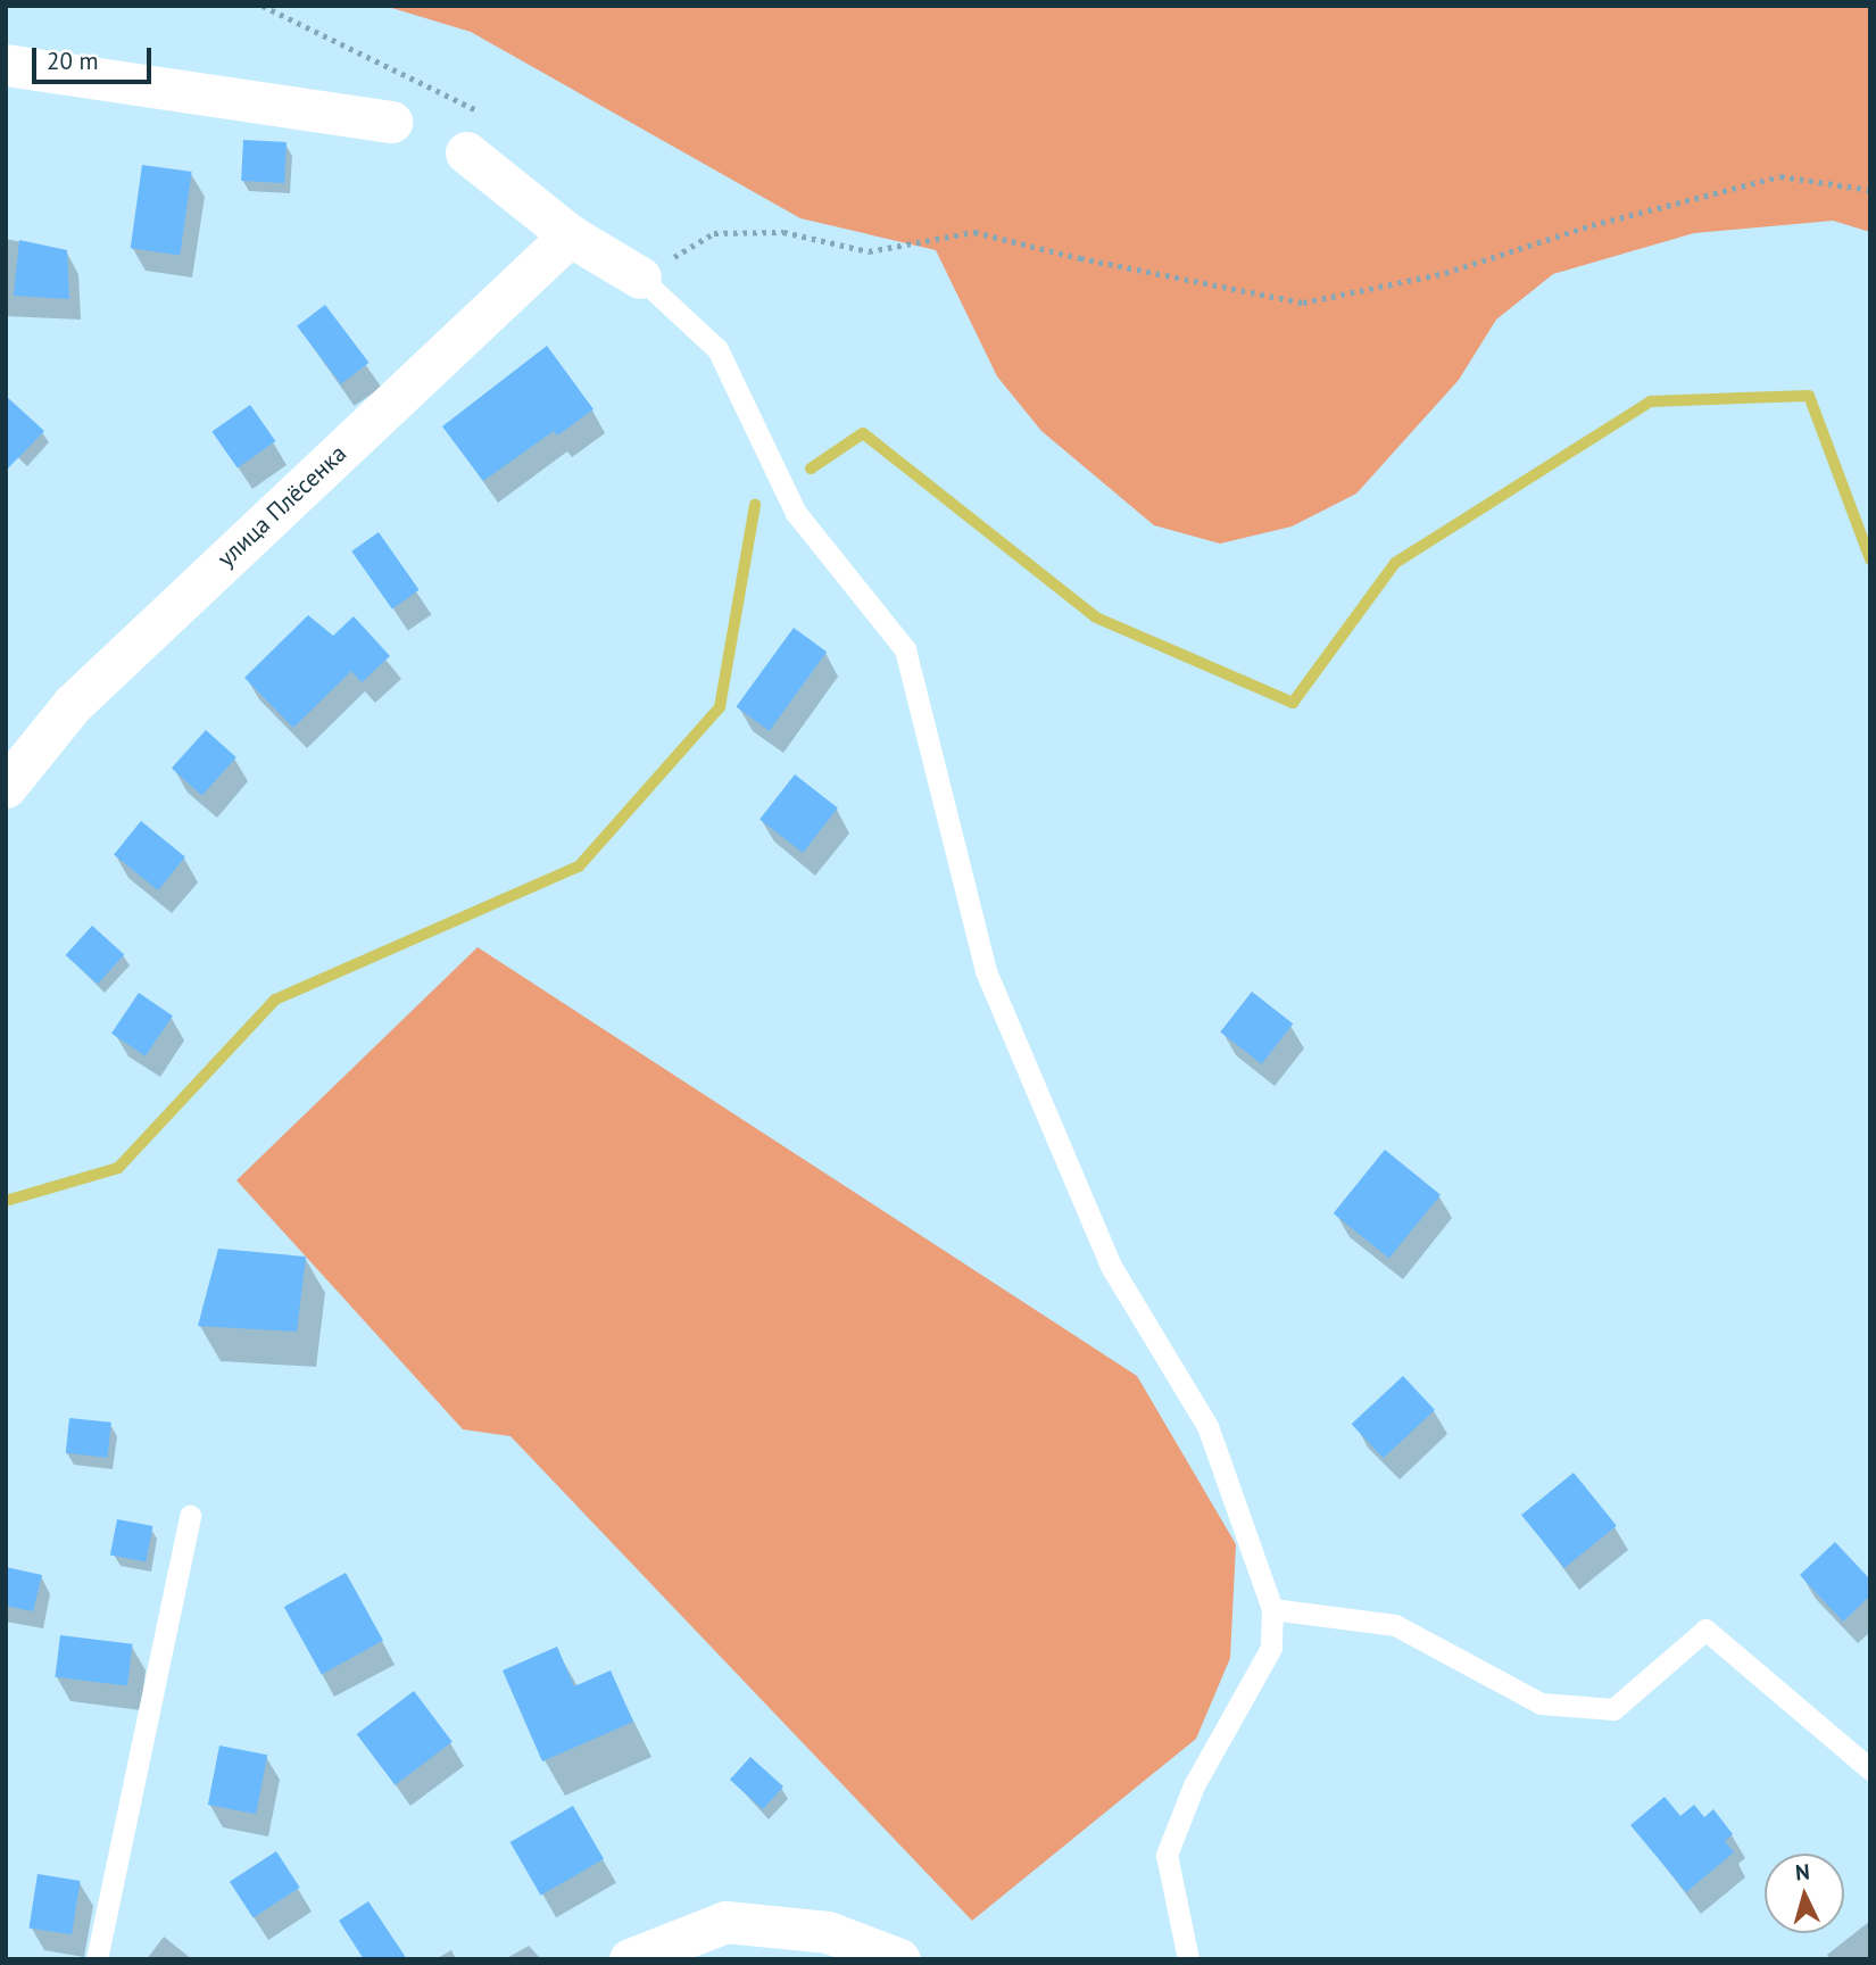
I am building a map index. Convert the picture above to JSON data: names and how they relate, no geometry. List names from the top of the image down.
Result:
{
  "streets": {
    "street": ["улица Плёсенка"]
  },
  "scale_bar": "20 m",
  "north": "top"
}
